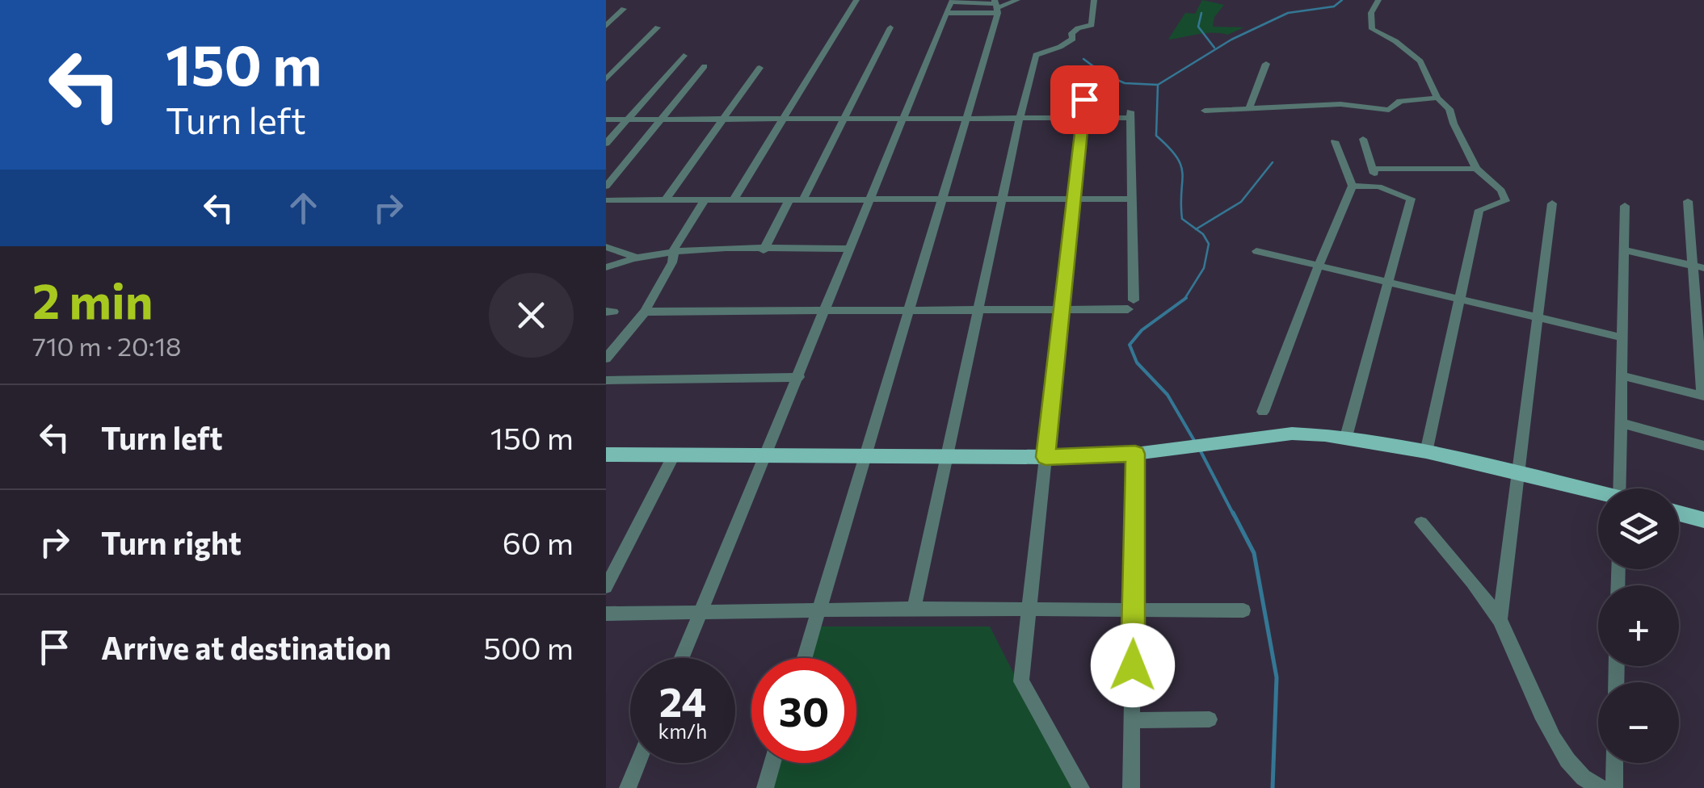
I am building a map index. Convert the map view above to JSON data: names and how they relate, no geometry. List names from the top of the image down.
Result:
{
  "page": {
    "turn": ["150 m", "Turn left"],
    "heading": ["2 min", "710 m · 20:18"],
    "list": [
      {
        "name": "Turn left",
        "value": "150 m"
      },
      {
        "name": "Turn right",
        "value": "60 m"
      },
      {
        "name": "Arrive at destination",
        "value": "500 m"
      }
    ],
    "map_buttons": ["+", "−"],
    "speed": "24 km/h",
    "limit": "30"
  }
}
